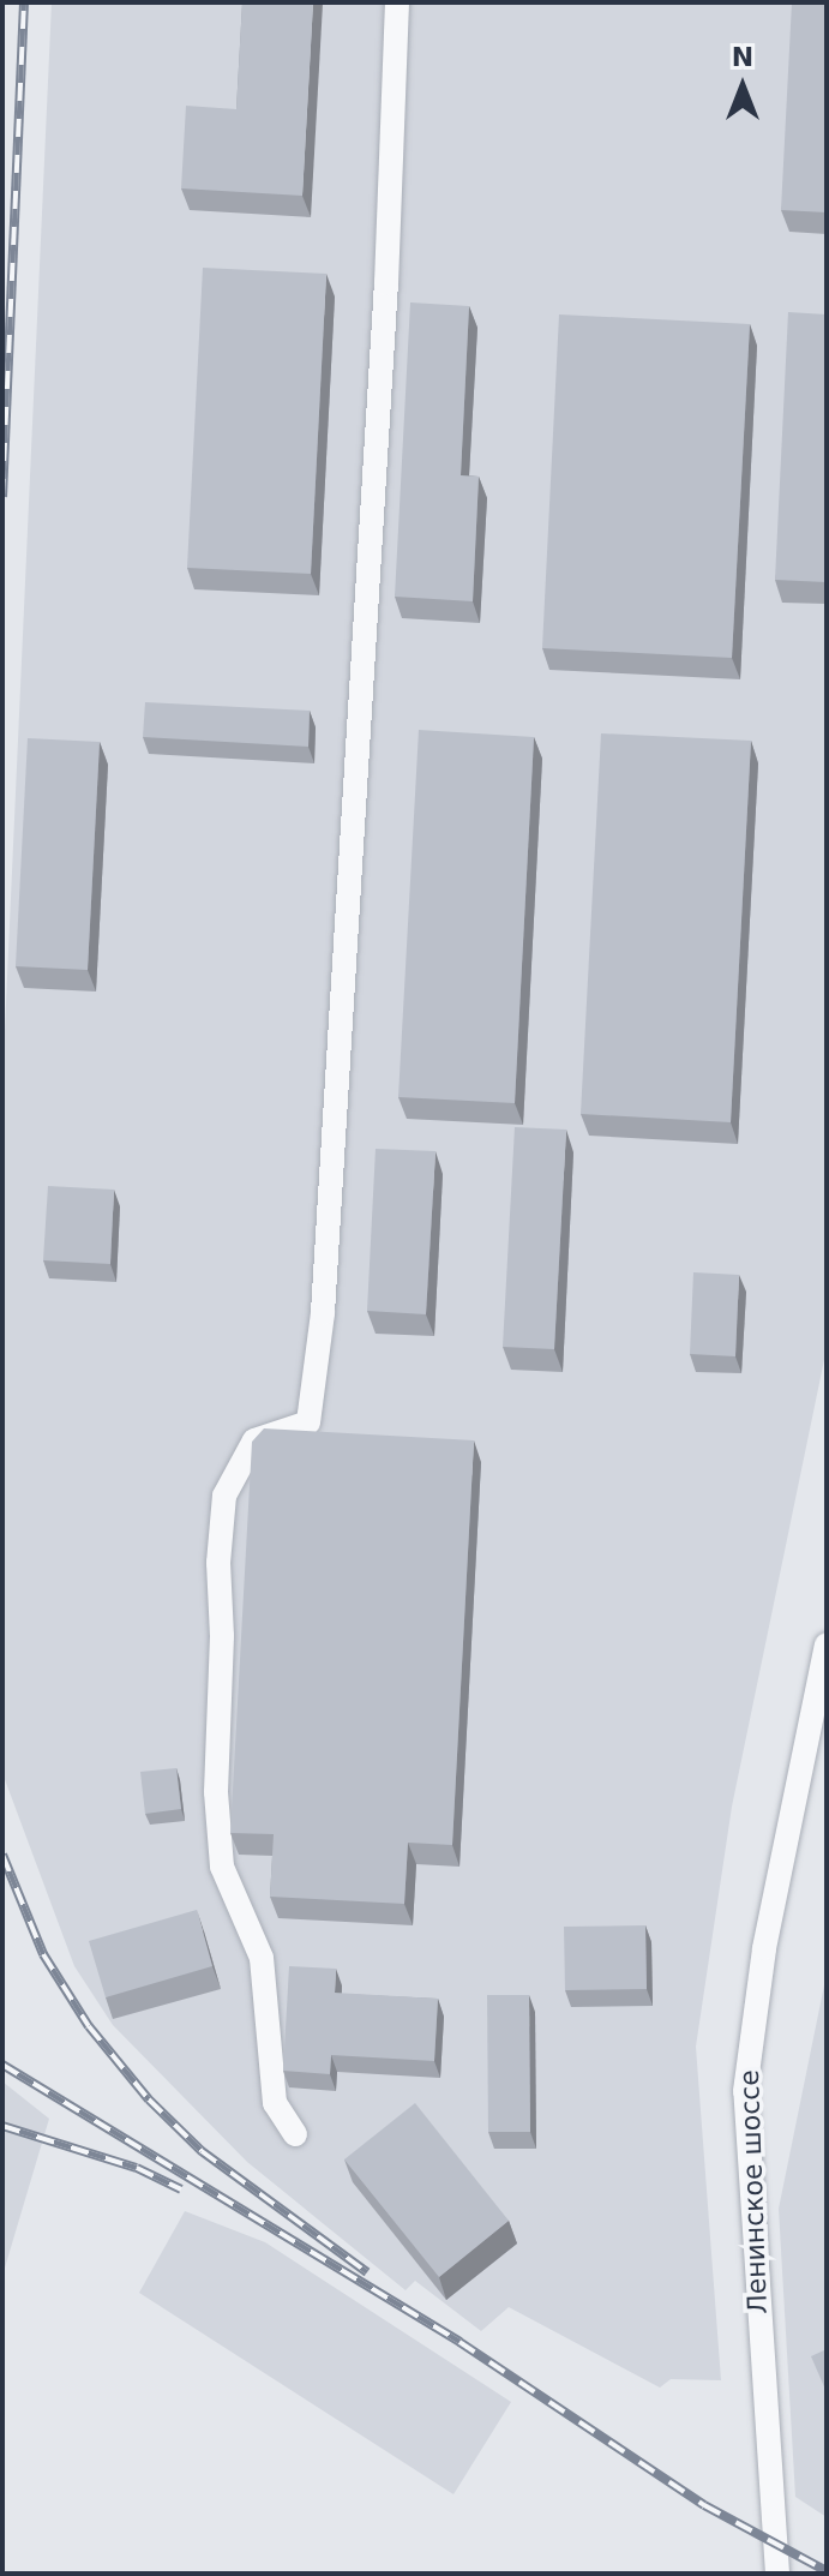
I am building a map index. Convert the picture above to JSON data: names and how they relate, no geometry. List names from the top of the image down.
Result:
{
  "streets": {
    "street": ["Ленинское шоссе"]
  },
  "north": "top"
}
